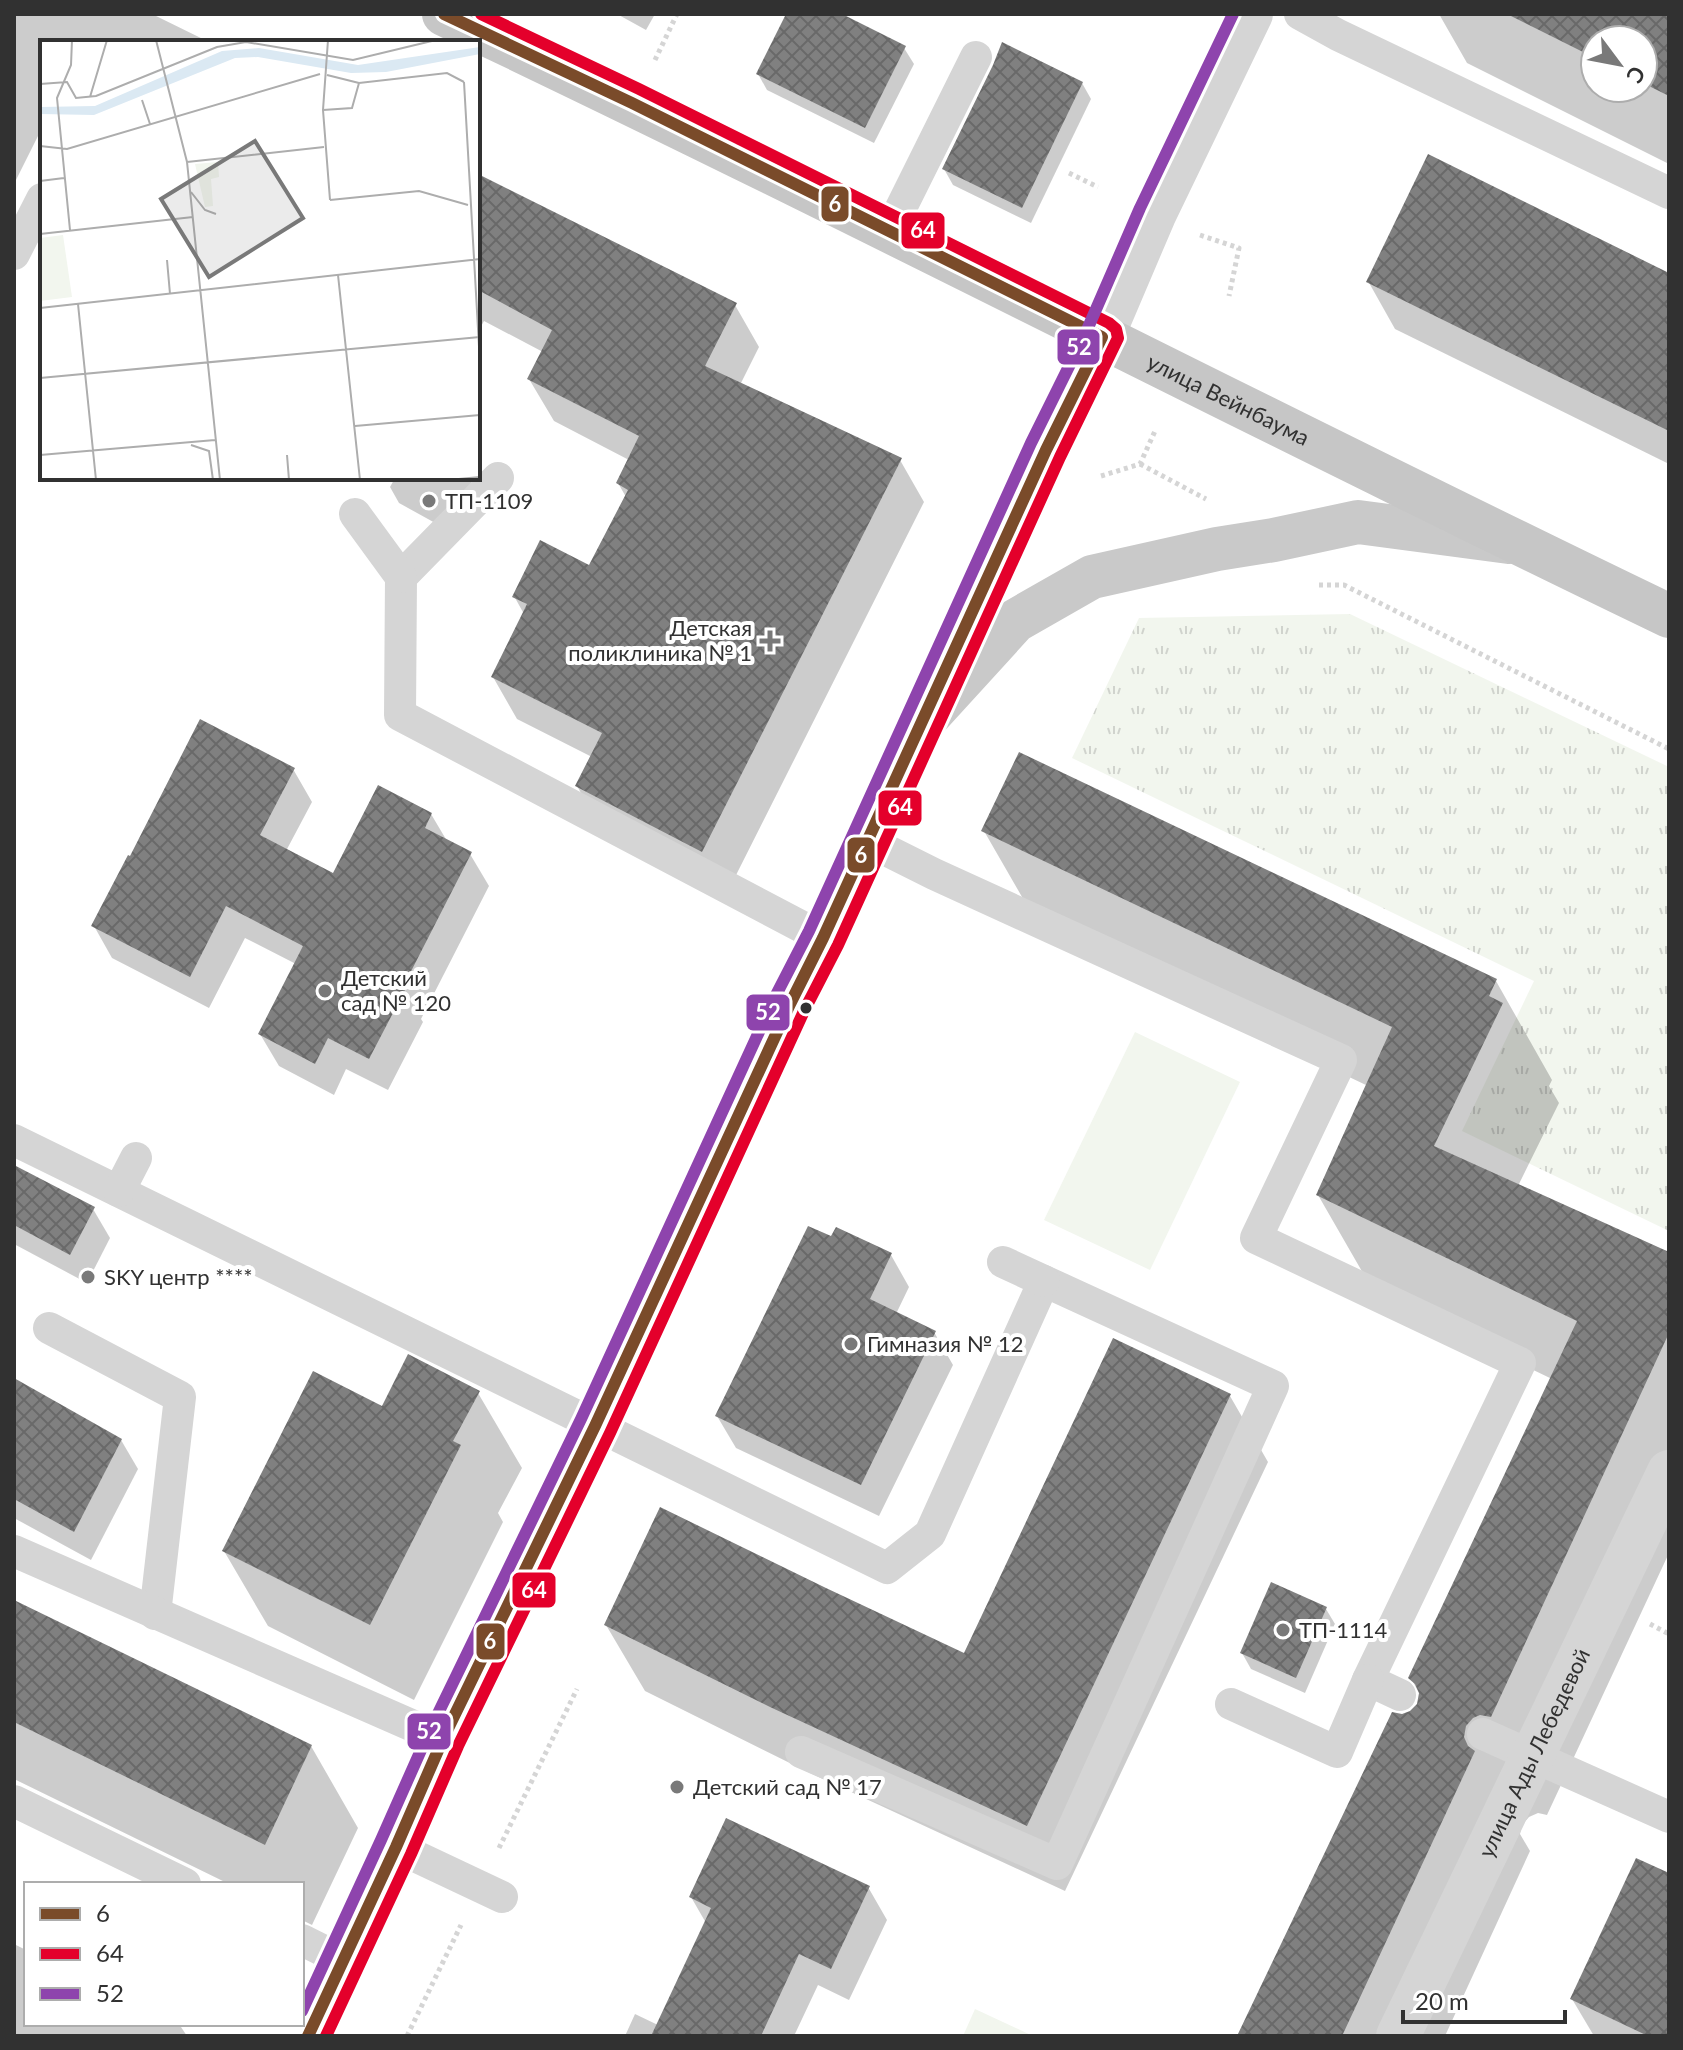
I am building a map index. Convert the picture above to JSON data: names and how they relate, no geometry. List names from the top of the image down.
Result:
{
  "streets": {
    "highway": ["улица Вейнбаума"],
    "street": ["улица Ады Лебедевой"]
  },
  "places": {
    "other": [
      "ТП-1109",
      "Детский сад № 120",
      "SKY центр ****",
      "Гимназия № 12",
      "ТП-1114",
      "Детский сад № 17"
    ],
    "health": ["Детская поликлиника № 1"]
  },
  "lines": ["transit line 6", "transit line 64", "transit line 52"],
  "legend": ["6", "64", "52"],
  "scale_bar": "20 m",
  "north": "bottom right"
}
